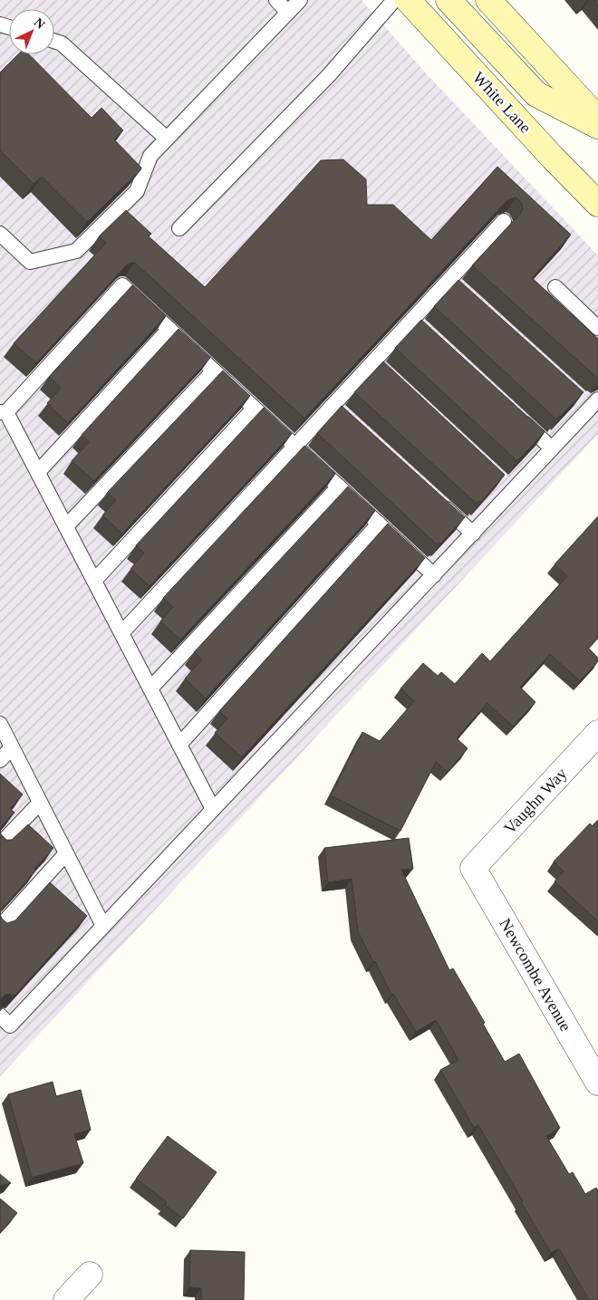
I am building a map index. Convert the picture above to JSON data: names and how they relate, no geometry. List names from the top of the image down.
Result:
{
  "streets": {
    "main road": ["White Lane"],
    "street": ["Vaughn Way", "Newcombe Avenue"]
  },
  "crossings": [
    ["Vaughn Way", "Newcombe Avenue"]
  ],
  "north": "top right"
}
